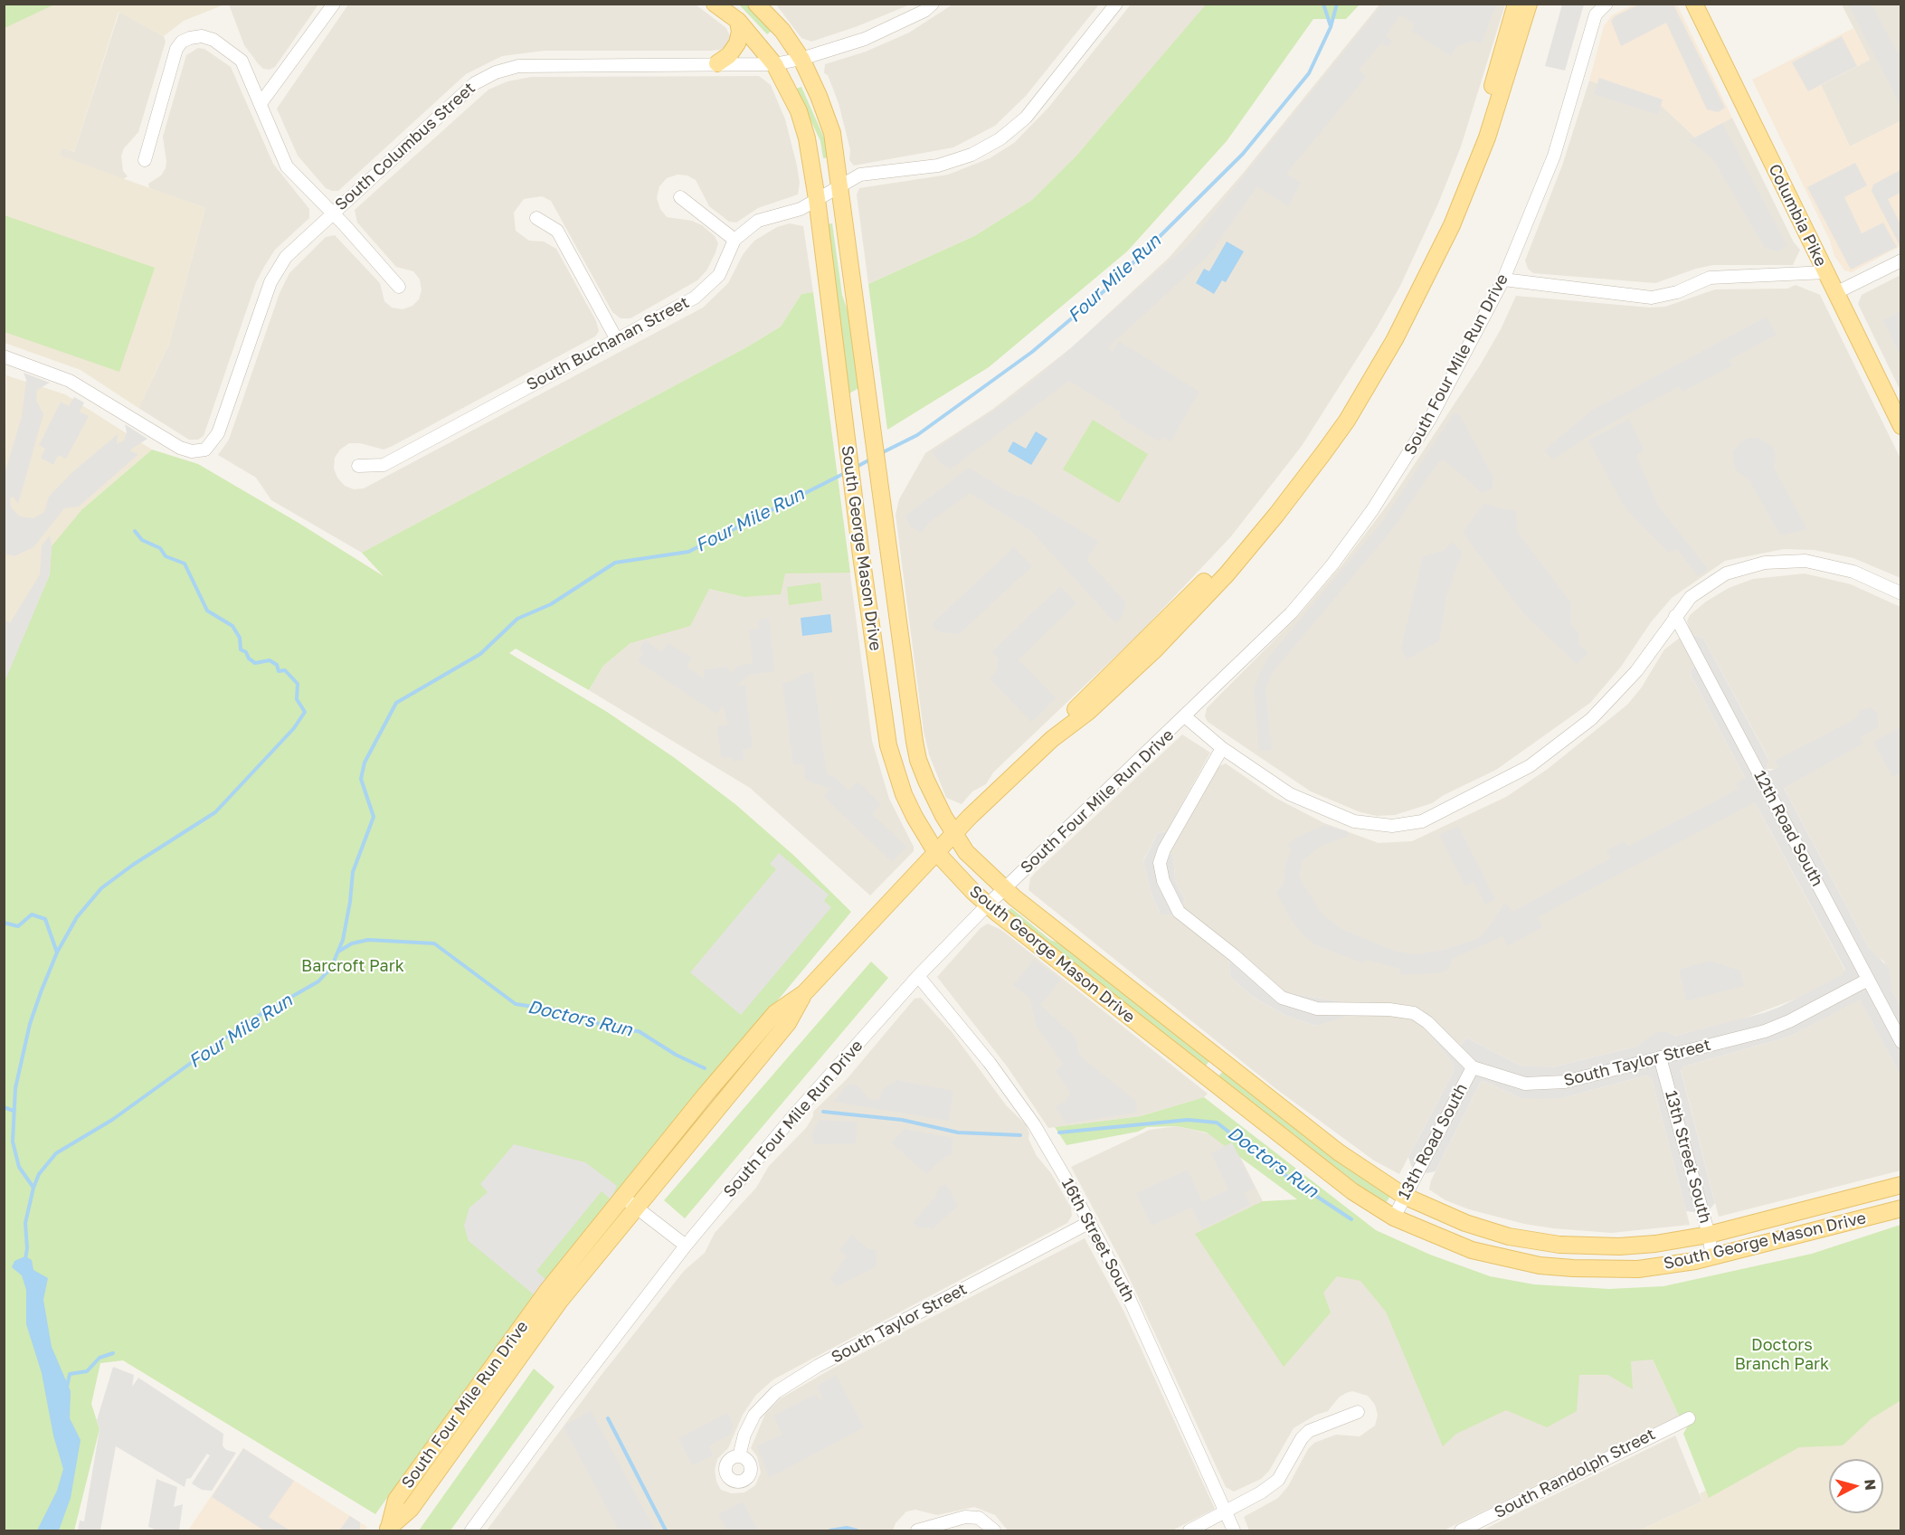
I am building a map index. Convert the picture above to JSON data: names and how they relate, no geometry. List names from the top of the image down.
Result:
{
  "streets": {
    "main road": ["Columbia Pike", "South Four Mile Run Drive", "South George Mason Drive"],
    "street": [
      "South Columbus Street",
      "South Buchanan Street",
      "12th Road South",
      "South Taylor Street",
      "13th Road South",
      "13th Street South",
      "16th Street South",
      "South Randolph Street"
    ]
  },
  "crossings": [
    ["South Columbus Street", "South George Mason Drive"],
    ["South Buchanan Street", "South George Mason Drive"],
    ["South Four Mile Run Drive", "South George Mason Drive"],
    ["South Four Mile Run Drive", "16th Street South"],
    ["South George Mason Drive", "13th Road South"],
    ["South George Mason Drive", "13th Street South"],
    ["12th Road South", "South Taylor Street"],
    ["South Taylor Street", "13th Road South"],
    ["South Taylor Street", "13th Street South"],
    ["South Taylor Street", "16th Street South"]
  ],
  "water": ["Four Mile Run", "Doctors Run"],
  "parks": ["Barcroft Park", "Doctors Branch Park"],
  "north": "right"
}
